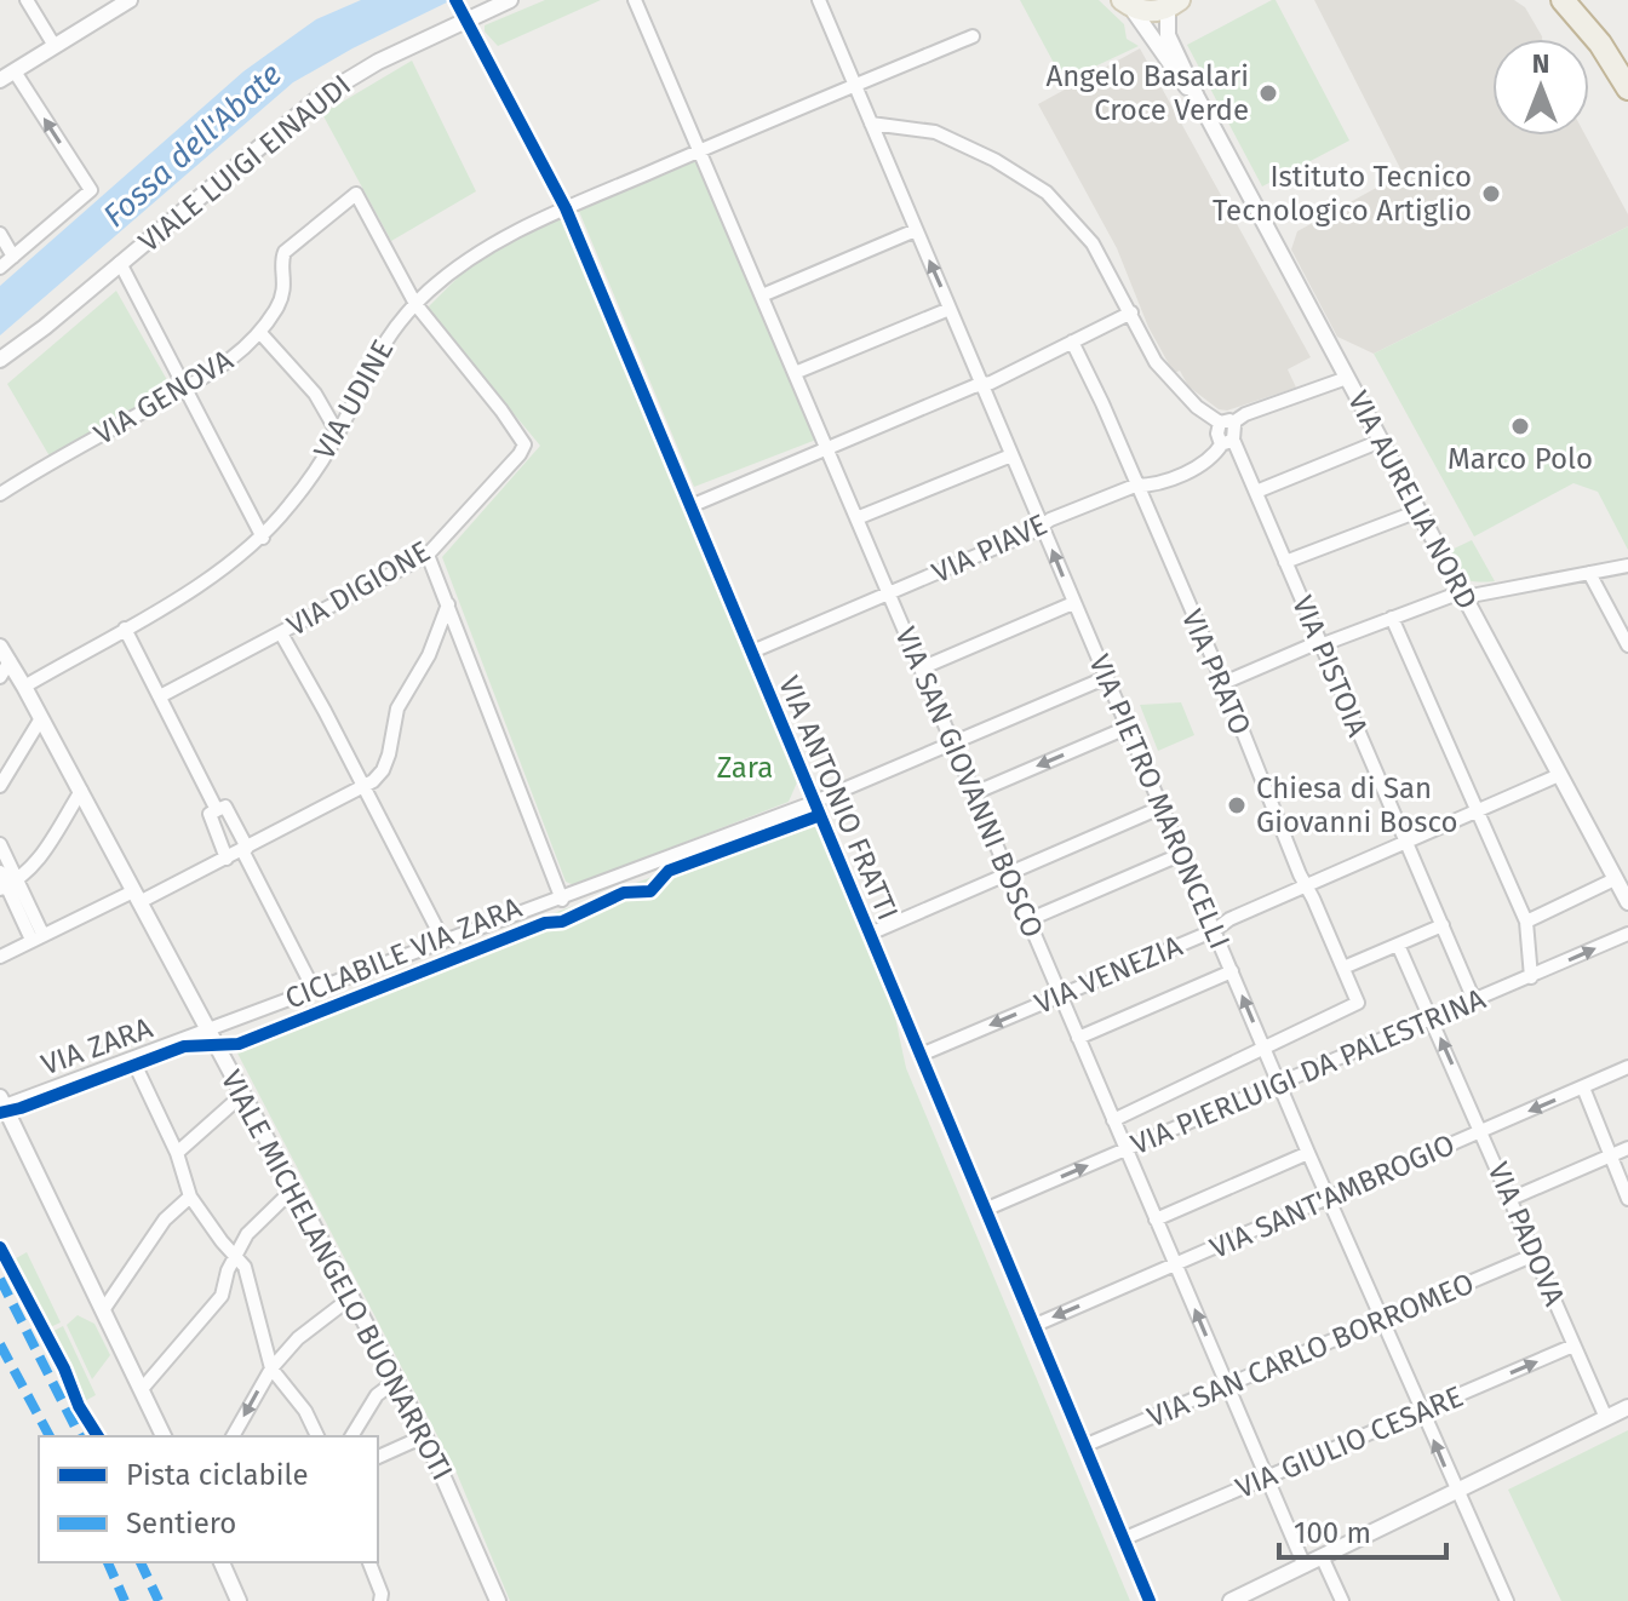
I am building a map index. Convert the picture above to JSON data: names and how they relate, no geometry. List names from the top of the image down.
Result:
{
  "streets": {
    "street": [
      "VIALE LUIGI EINAUDI",
      "VIA GENOVA",
      "VIA UDINE",
      "VIA AURELIA NORD",
      "VIA PIAVE",
      "VIA DIGIONE",
      "VIA PISTOIA",
      "VIA PRATO",
      "VIA SAN GIOVANNI BOSCO",
      "VIA ANTONIO FRATTI",
      "VIA PIETRO MARONCELLI",
      "VIA VENEZIA",
      "VIA ZARA",
      "VIA PIERLUIGI DA PALESTRINA",
      "VIA SANT'AMBROGIO",
      "VIA PADOVA",
      "VIALE MICHELANGELO BUONARROTI",
      "VIA SAN CARLO BORROMEO",
      "VIA GIULIO CESARE"
    ],
    "cycle path": ["CICLABILE VIA ZARA"]
  },
  "crossings": [
    ["VIALE LUIGI EINAUDI", "VIA ANTONIO FRATTI"],
    ["VIA GENOVA", "VIA UDINE"],
    ["VIA GENOVA", "VIA DIGIONE"],
    ["VIA UDINE", "VIA DIGIONE"],
    ["VIA UDINE", "VIA SAN GIOVANNI BOSCO"],
    ["VIA UDINE", "VIA ANTONIO FRATTI"],
    ["VIA UDINE", "VIA PIETRO MARONCELLI"],
    ["VIA UDINE", "VIALE MICHELANGELO BUONARROTI"],
    ["VIA AURELIA NORD", "VIA VENEZIA"],
    ["VIA PIAVE", "VIA PISTOIA"],
    ["VIA PIAVE", "VIA PRATO"],
    ["VIA PIAVE", "VIA SAN GIOVANNI BOSCO"],
    ["VIA PIAVE", "VIA ANTONIO FRATTI"],
    ["VIA PIAVE", "VIA PIETRO MARONCELLI"],
    ["VIA PISTOIA", "VIA VENEZIA"],
    ["VIA PISTOIA", "VIA PIERLUIGI DA PALESTRINA"],
    ["VIA PRATO", "VIA PIETRO MARONCELLI"],
    ["VIA PRATO", "VIA VENEZIA"],
    ["VIA SAN GIOVANNI BOSCO", "VIA VENEZIA"],
    ["VIA SAN GIOVANNI BOSCO", "VIA ZARA"],
    ["VIA SAN GIOVANNI BOSCO", "VIA PIERLUIGI DA PALESTRINA"],
    ["VIA SAN GIOVANNI BOSCO", "VIA SANT'AMBROGIO"],
    ["VIA SAN GIOVANNI BOSCO", "VIA SAN CARLO BORROMEO"],
    ["VIA SAN GIOVANNI BOSCO", "VIA GIULIO CESARE"],
    ["VIA ANTONIO FRATTI", "VIA VENEZIA"],
    ["VIA ANTONIO FRATTI", "VIA ZARA"],
    ["VIA ANTONIO FRATTI", "VIA PIERLUIGI DA PALESTRINA"],
    ["VIA ANTONIO FRATTI", "VIA SANT'AMBROGIO"],
    ["VIA ANTONIO FRATTI", "VIA SAN CARLO BORROMEO"],
    ["VIA ANTONIO FRATTI", "VIA GIULIO CESARE"],
    ["VIA PIETRO MARONCELLI", "VIA VENEZIA"],
    ["VIA PIETRO MARONCELLI", "VIA ZARA"],
    ["VIA PIETRO MARONCELLI", "VIA PIERLUIGI DA PALESTRINA"],
    ["VIA PIETRO MARONCELLI", "VIA SANT'AMBROGIO"],
    ["VIA PIETRO MARONCELLI", "VIA SAN CARLO BORROMEO"],
    ["VIA PIETRO MARONCELLI", "VIA GIULIO CESARE"],
    ["VIA ZARA", "VIALE MICHELANGELO BUONARROTI"],
    ["VIA PIERLUIGI DA PALESTRINA", "VIA PADOVA"],
    ["VIA SANT'AMBROGIO", "VIA PADOVA"],
    ["VIA PADOVA", "VIA SAN CARLO BORROMEO"],
    ["VIA PADOVA", "VIA GIULIO CESARE"]
  ],
  "water": ["Fossa dell'Abate"],
  "parks": ["Zara"],
  "places": [
    "Angelo Basalari Croce Verde",
    "Istituto Tecnico Tecnologico Artiglio",
    "Marco Polo",
    "Chiesa di San Giovanni Bosco"
  ],
  "legend": ["Pista ciclabile", "Sentiero"],
  "scale_bar": "100 m",
  "north": "top"
}
